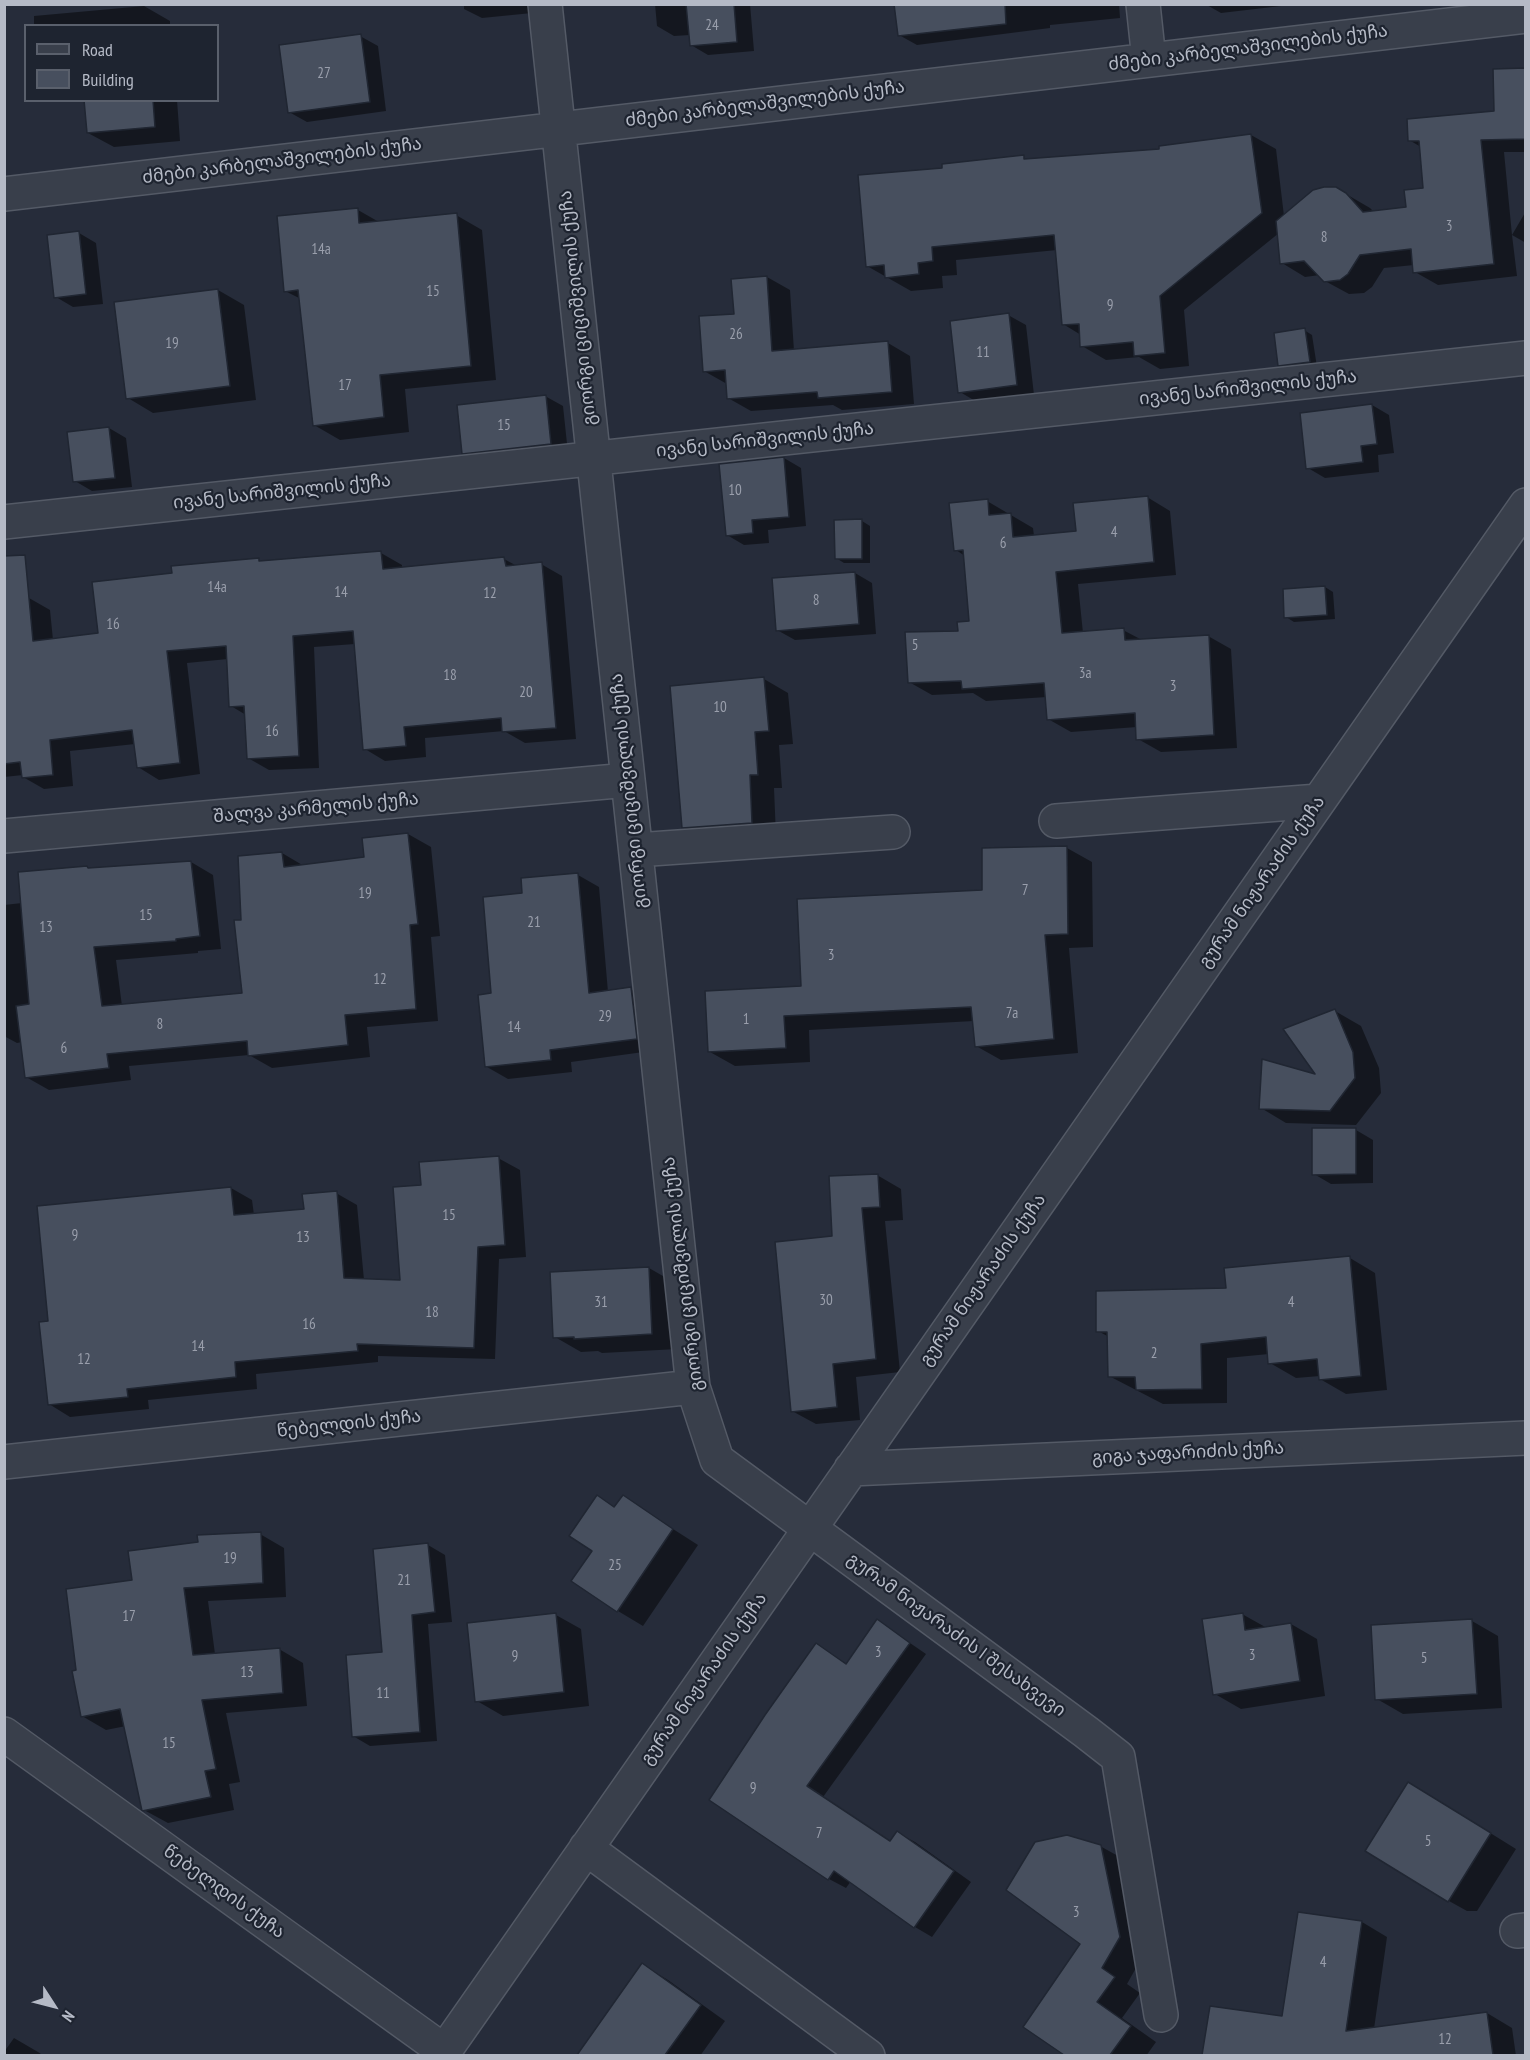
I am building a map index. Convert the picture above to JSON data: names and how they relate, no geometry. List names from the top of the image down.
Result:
{
  "streets": {
    "street": [
      "ძმები კარბელაშვილების ქუჩა",
      "გიორგი ციციშვილის ქუჩა",
      "ივანე სარიშვილის ქუჩა",
      "შალვა კარმელის ქუჩა",
      "გურამ ნიჟარაძის ქუჩა",
      "წებელდის ქუჩა",
      "გიგა ჯაფარიძის ქუჩა",
      "გურამ ნიჟარაძის I შესახვევი"
    ]
  },
  "crossings": [
    ["ძმები კარბელაშვილების ქუჩა", "გიორგი ციციშვილის ქუჩა"],
    ["გიორგი ციციშვილის ქუჩა", "ივანე სარიშვილის ქუჩა"],
    ["გიორგი ციციშვილის ქუჩა", "შალვა კარმელის ქუჩა"],
    ["გიორგი ციციშვილის ქუჩა", "გურამ ნიჟარაძის ქუჩა"],
    ["გიორგი ციციშვილის ქუჩა", "წებელდის ქუჩა"],
    ["გიორგი ციციშვილის ქუჩა", "გურამ ნიჟარაძის I შესახვევი"],
    ["გურამ ნიჟარაძის ქუჩა", "წებელდის ქუჩა"],
    ["გურამ ნიჟარაძის ქუჩა", "გიგა ჯაფარიძის ქუჩა"],
    ["გურამ ნიჟარაძის ქუჩა", "გურამ ნიჟარაძის I შესახვევი"]
  ],
  "house_numbers": [
    "24",
    "27",
    "3",
    "8",
    "14a",
    "15",
    "9",
    "26",
    "19",
    "11",
    "17",
    "15",
    "10",
    "4",
    "6",
    "14a",
    "14",
    "12",
    "8",
    "16",
    "5",
    "3a",
    "18",
    "3",
    "20",
    "10",
    "16",
    "7",
    "19",
    "15",
    "21",
    "13",
    "3",
    "12",
    "7a",
    "29",
    "1",
    "8",
    "14",
    "6",
    "15",
    "9",
    "13",
    "30",
    "31",
    "4",
    "18",
    "16",
    "14",
    "2",
    "12",
    "19",
    "25",
    "21",
    "17",
    "3",
    "3",
    "9",
    "5",
    "13",
    "11",
    "15",
    "9",
    "7",
    "5",
    "3",
    "4",
    "12"
  ],
  "legend": ["Road", "Building"],
  "north": "bottom right"
}
